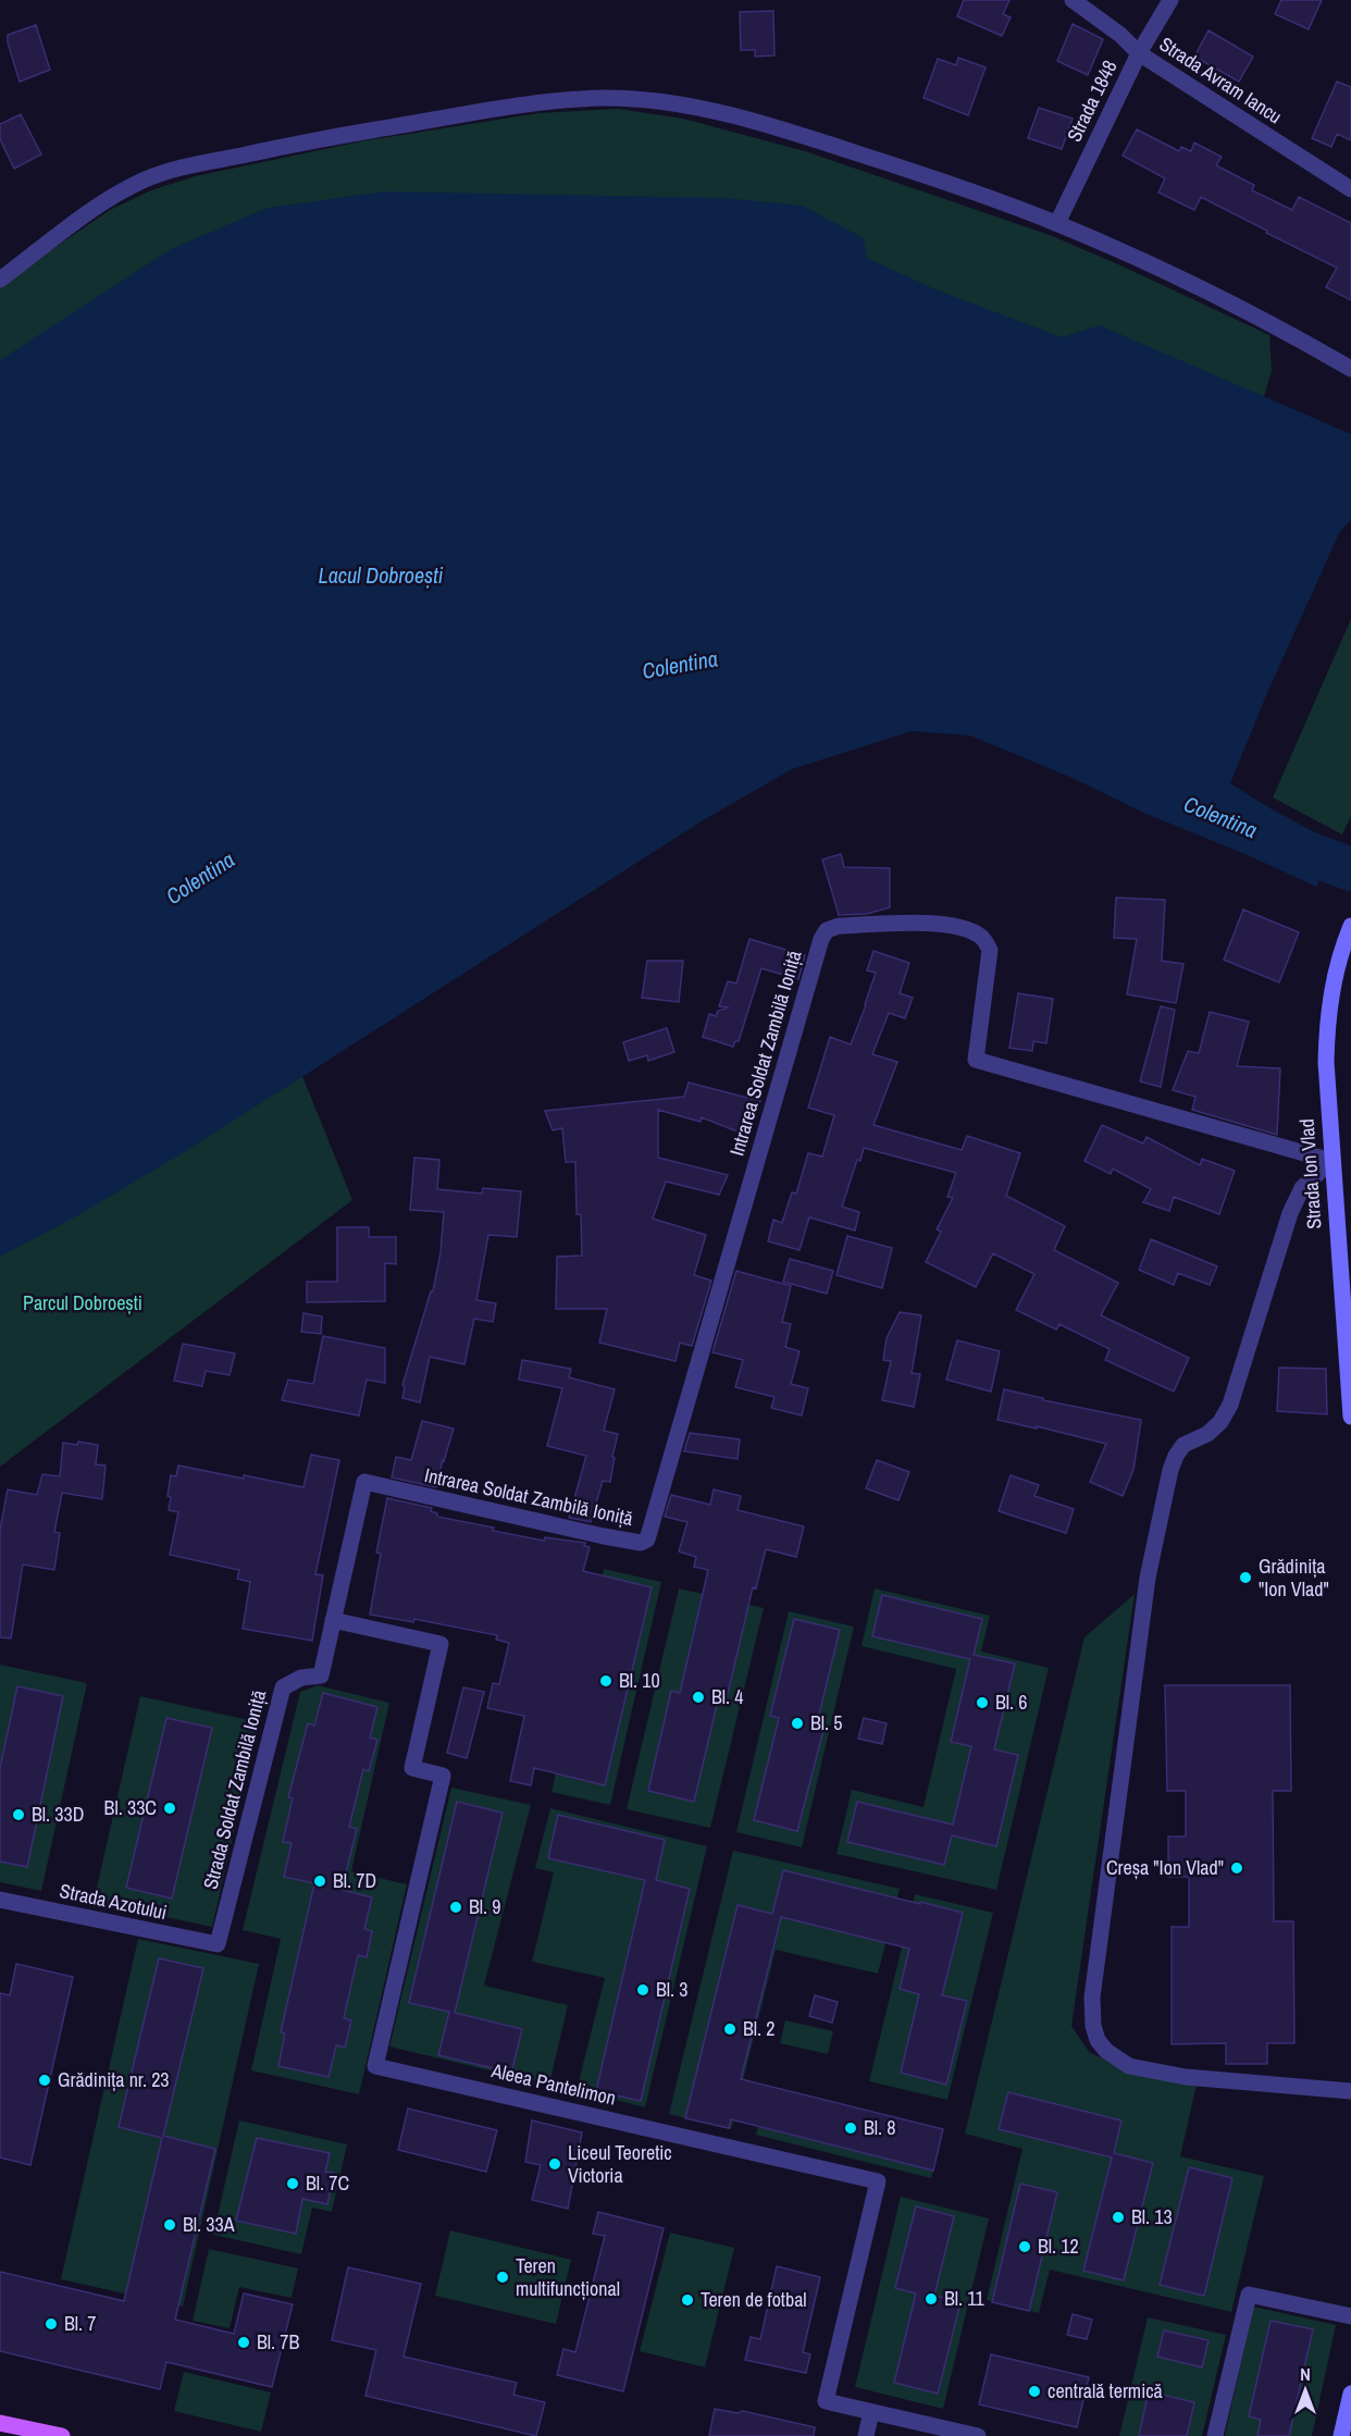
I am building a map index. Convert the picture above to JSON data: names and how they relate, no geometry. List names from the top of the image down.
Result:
{
  "streets": {
    "street": [
      "Strada Avram Iancu",
      "Strada 1848",
      "Intrarea Soldat Zambilă Ioniță",
      "Strada Ion Vlad",
      "Strada Soldat Zambilă Ioniță",
      "Strada Azotului",
      "Aleea Pantelimon"
    ]
  },
  "crossings": [
    ["Strada Avram Iancu", "Strada 1848"],
    ["Intrarea Soldat Zambilă Ioniță", "Strada Ion Vlad"],
    ["Intrarea Soldat Zambilă Ioniță", "Strada Soldat Zambilă Ioniță"],
    ["Strada Soldat Zambilă Ioniță", "Strada Azotului"],
    ["Strada Soldat Zambilă Ioniță", "Aleea Pantelimon"]
  ],
  "water": ["Lacul Dobroești", "Colentina"],
  "parks": ["Parcul Dobroești"],
  "places": [
    "Grădinița \"Ion Vlad\"",
    "Bl. 10",
    "Bl. 4",
    "Bl. 6",
    "Bl. 5",
    "Bl. 33C",
    "Bl. 33D",
    "Creșa \"Ion Vlad\"",
    "Bl. 7D",
    "Bl. 9",
    "Bl. 3",
    "Bl. 2",
    "Grădinița nr. 23",
    "Bl. 8",
    "Liceul Teoretic Victoria",
    "Bl. 7C",
    "Bl. 13",
    "Bl. 33A",
    "Bl. 12",
    "Teren multifuncțional",
    "Bl. 11",
    "Teren de fotbal",
    "Bl. 7",
    "Bl. 7B",
    "centrală termică"
  ],
  "north": "top"
}
